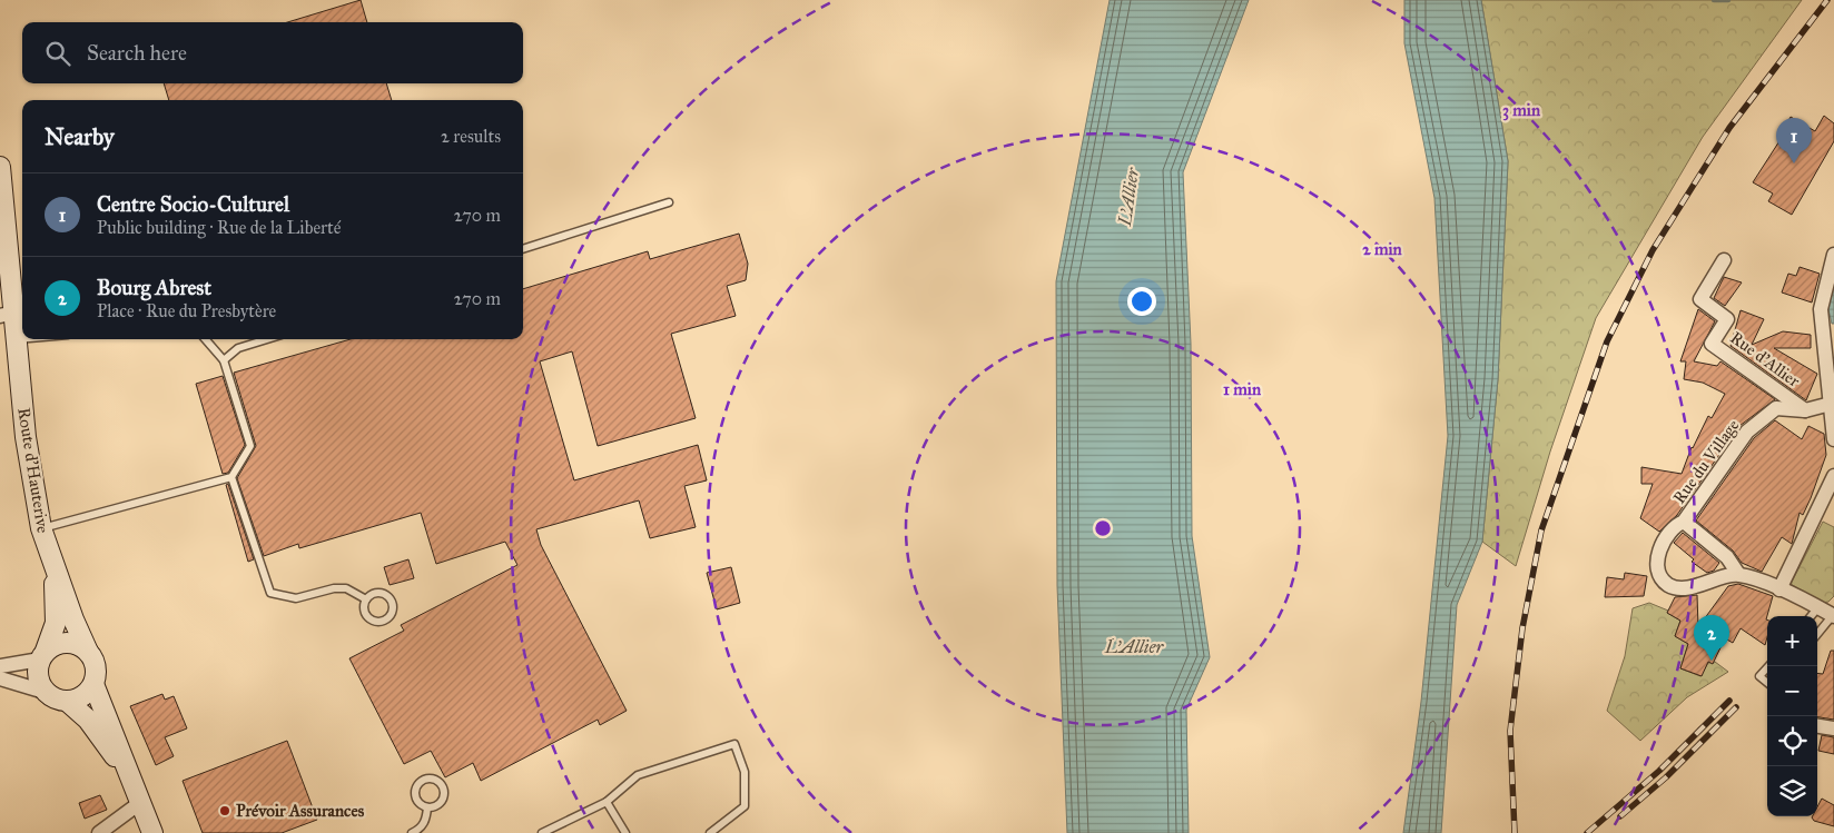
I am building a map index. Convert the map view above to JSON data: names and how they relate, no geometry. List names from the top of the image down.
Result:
{
  "streets": {
    "main road": ["Route d'Hauterive"],
    "street": ["Rue d'Allier", "Rue du Village"]
  },
  "crossings": [
    ["Rue d'Allier", "Rue du Village"]
  ],
  "water": ["L'Allier"],
  "places": ["Prévoir Assurances"],
  "page": {
    "search": "Search here",
    "heading": ["Nearby", "2 results"],
    "pins": ["1", "2"],
    "list": [
      {
        "mark": "1",
        "name": "Centre Socio-Culturel",
        "note": "Public building · Rue de la Liberté",
        "value": "270 m"
      },
      {
        "mark": "2",
        "name": "Bourg Abrest",
        "note": "Place · Rue du Presbytère",
        "value": "270 m"
      }
    ],
    "map_buttons": ["+", "−"]
  },
  "rings": ["3 min", "2 min", "1 min"]
}
